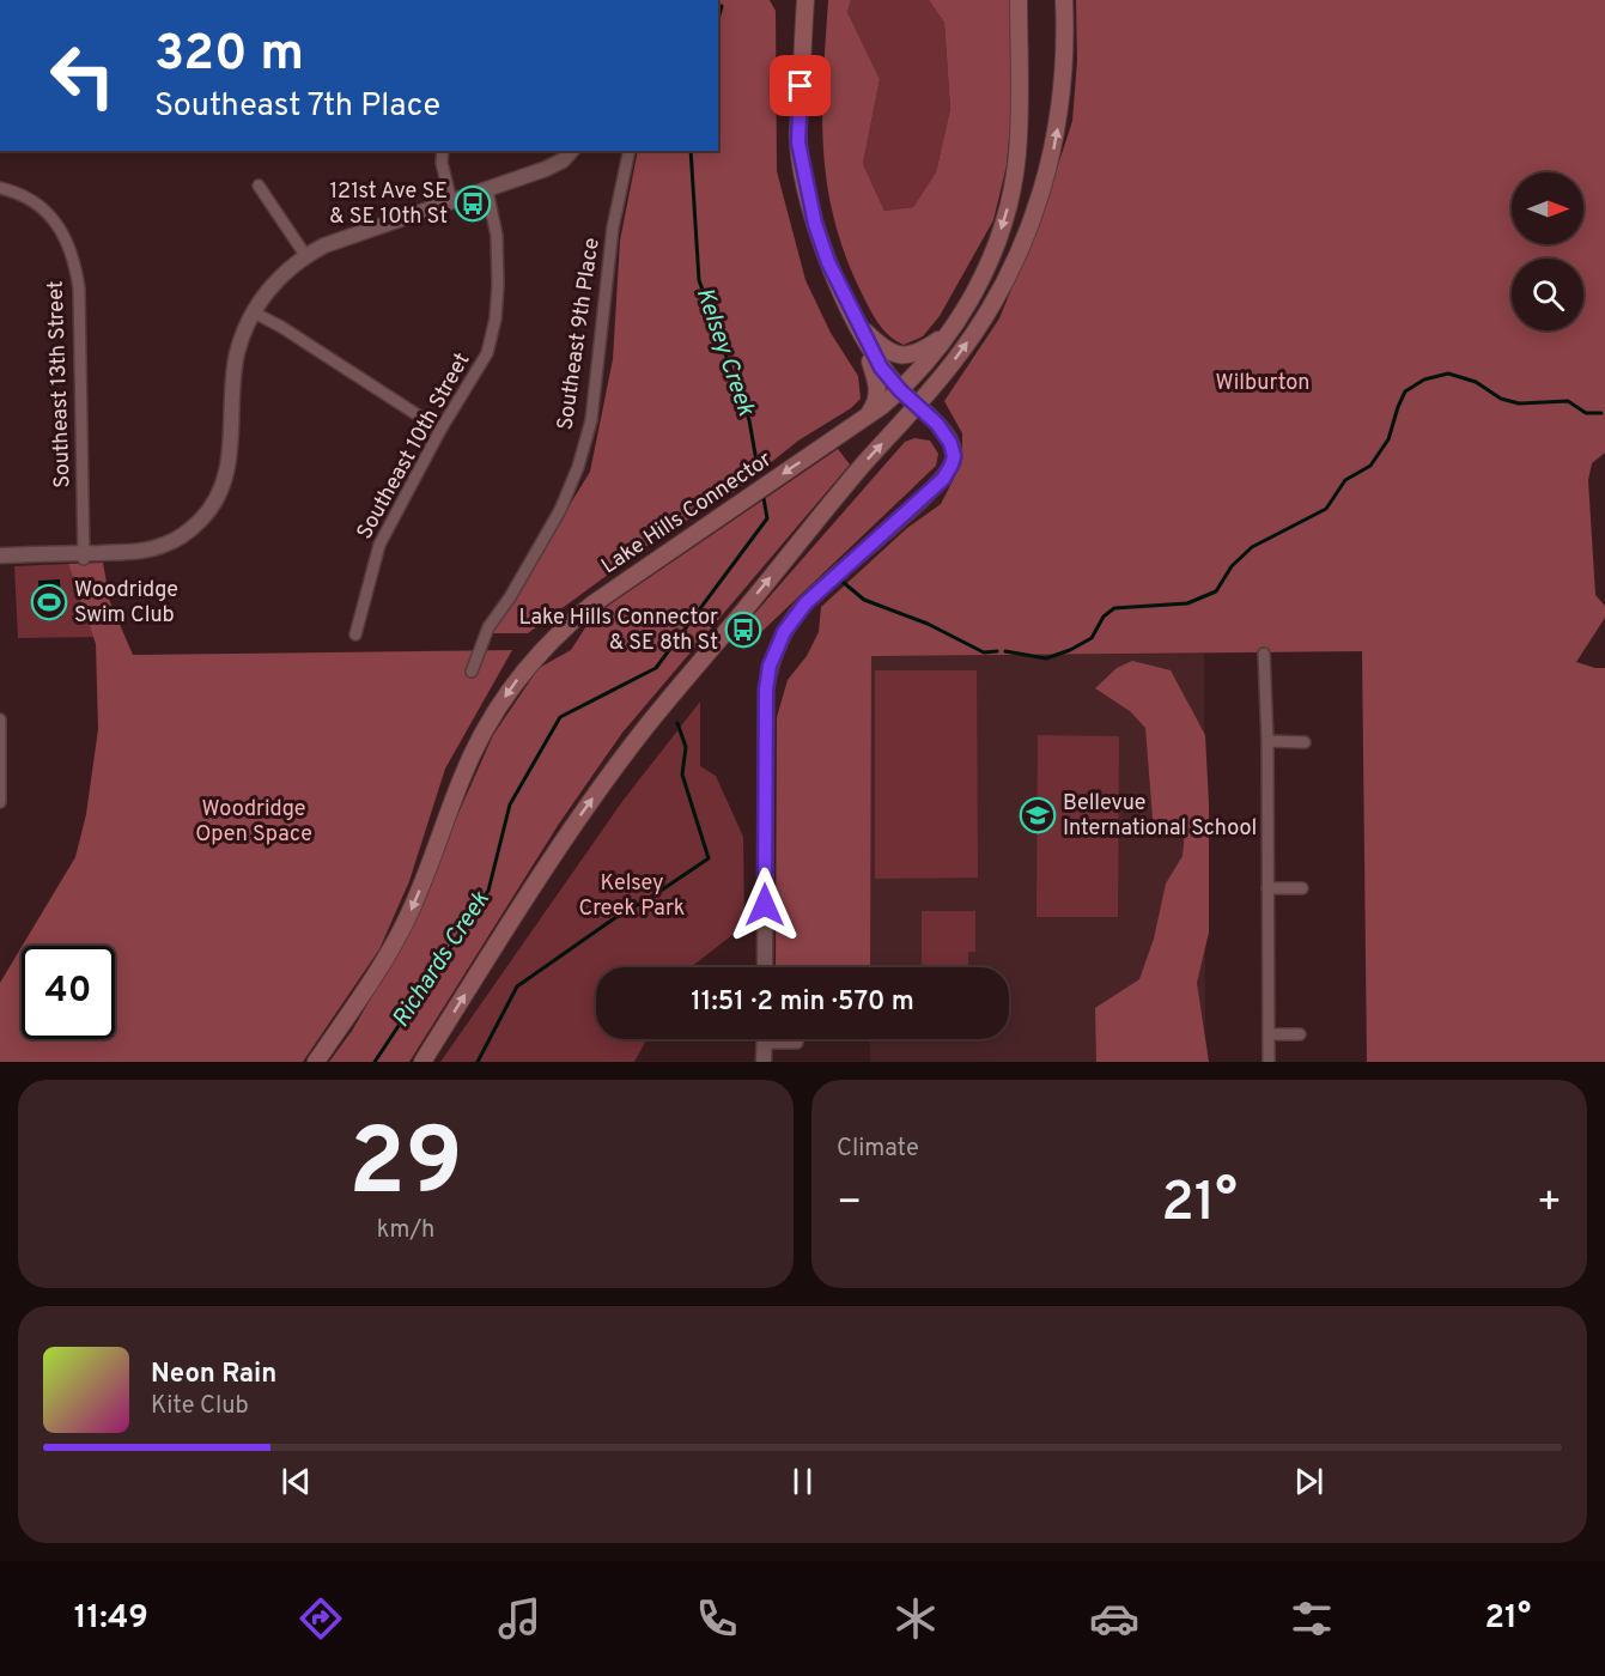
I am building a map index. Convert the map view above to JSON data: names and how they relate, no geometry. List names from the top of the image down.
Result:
{
  "streets": {
    "main road": ["Lake Hills Connector"],
    "street": ["Southeast 9th Place", "Southeast 13th Street", "Southeast 10th Street"]
  },
  "water": ["Kelsey Creek", "Richards Creek"],
  "parks": ["Wilburton", "Woodridge Open Space", "Kelsey Creek Park"],
  "places": {
    "bus stop": ["121st Ave SE & SE 10th St", "Lake Hills Connector & SE 8th St"],
    "sports": ["Woodridge Swim Club"],
    "school or university": ["Bellevue International School"]
  },
  "north": "right",
  "page": {
    "turn": ["320 m", "Southeast 7th Place"],
    "limit": "40",
    "trip": "11:51 · 2 min · 570 m",
    "tile": [
      ["29", "km/h"],
      "Climate"
    ],
    "heat": ["−", "21°", "+"],
    "song": ["Neon Rain", "Kite Club"],
    "tabs": ["11:49", "21°"]
  }
}
